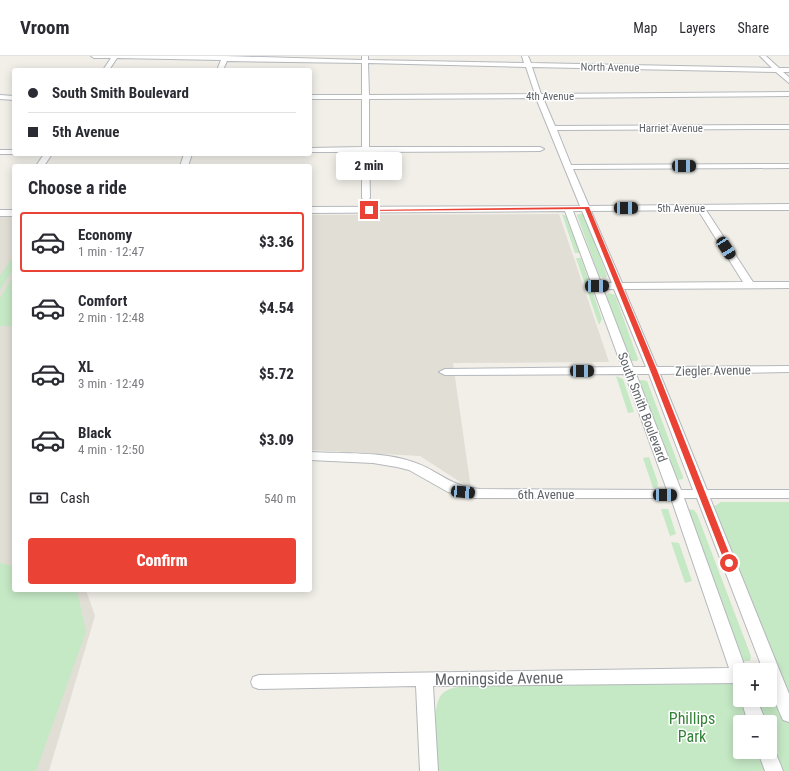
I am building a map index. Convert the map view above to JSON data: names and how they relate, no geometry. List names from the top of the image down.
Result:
{
  "streets": {
    "street": [
      "North Avenue",
      "4th Avenue",
      "Harriet Avenue",
      "5th Avenue",
      "Ziegler Avenue",
      "South Smith Boulevard",
      "6th Avenue",
      "Morningside Avenue"
    ]
  },
  "crossings": [
    ["North Avenue", "South Smith Boulevard"],
    ["4th Avenue", "South Smith Boulevard"],
    ["Harriet Avenue", "South Smith Boulevard"],
    ["5th Avenue", "South Smith Boulevard"],
    ["Ziegler Avenue", "South Smith Boulevard"],
    ["South Smith Boulevard", "6th Avenue"]
  ],
  "parks": ["Phillips Park"],
  "page": {
    "header": "Vroom",
    "nav": ["Map", "Layers", "Share"],
    "banner": ["South Smith Boulevard", "5th Avenue"],
    "bubble": "2 min",
    "heading": "Choose a ride",
    "list": [
      {
        "name": "Economy",
        "note": "1 min · 12:47",
        "value": "$3.36"
      },
      {
        "name": "Comfort",
        "note": "2 min · 12:48",
        "value": "$4.54"
      },
      {
        "name": "XL",
        "note": "3 min · 12:49",
        "value": "$5.72"
      },
      {
        "name": "Black",
        "note": "4 min · 12:50",
        "value": "$3.09"
      }
    ],
    "pay": ["Cash", "540 m"],
    "buttons": "Confirm",
    "map_buttons": ["+", "−"]
  }
}
